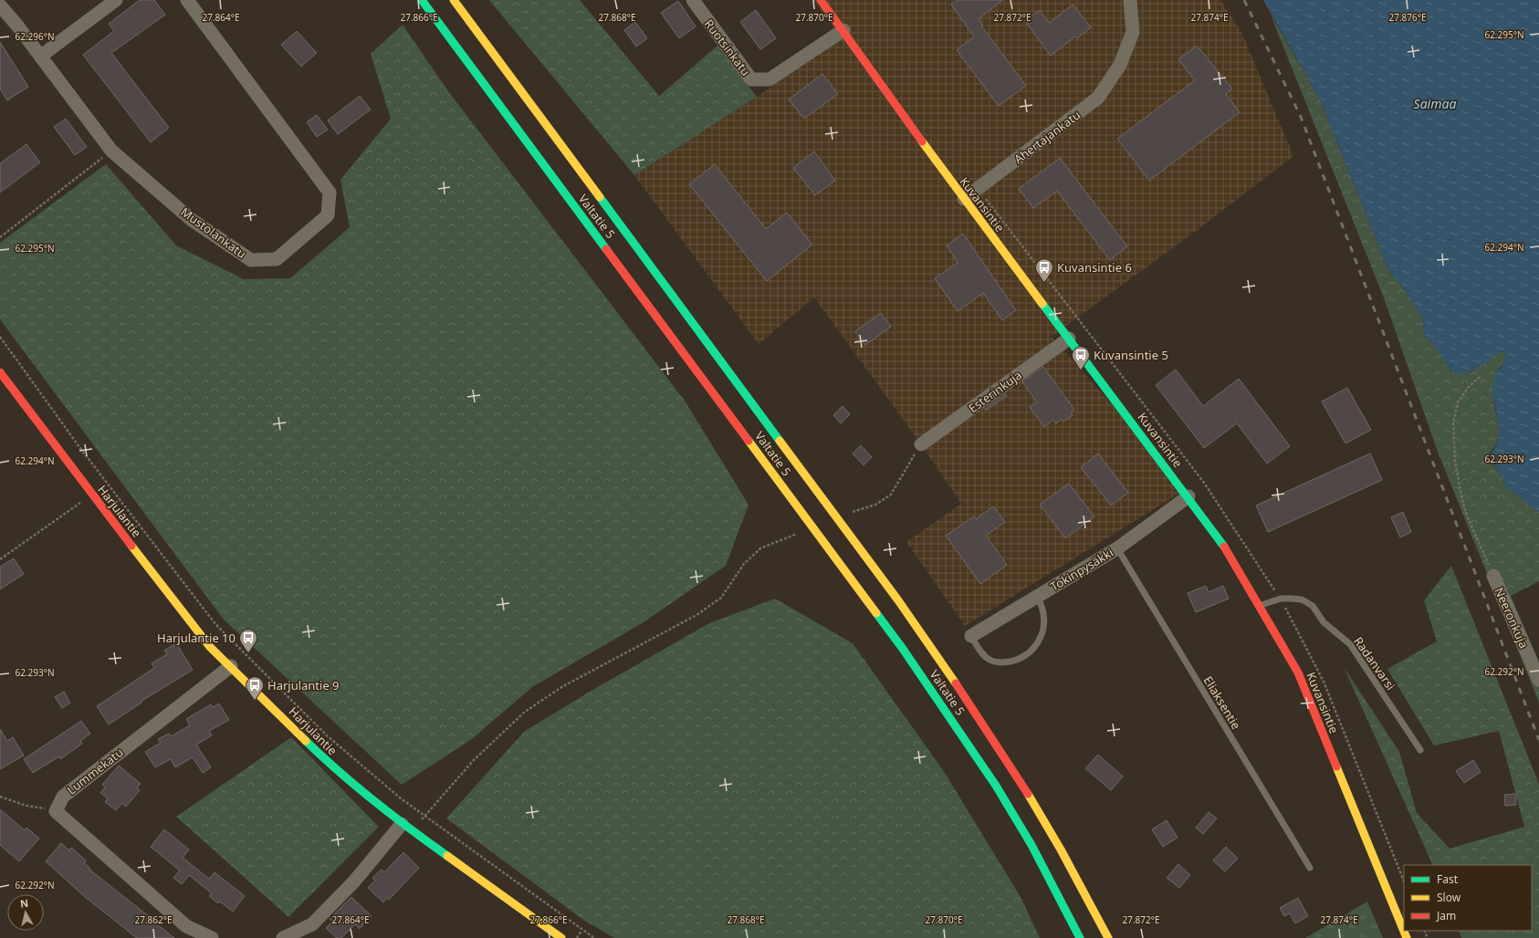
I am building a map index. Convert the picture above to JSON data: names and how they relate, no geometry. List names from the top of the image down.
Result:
{
  "streets": {
    "main road": ["Kuvansintie", "Valtatie 5", "Harjulantie"],
    "street": [
      "Ruotsinkatu",
      "Ahertajankatu",
      "Mustolankatu",
      "Esterinkuja",
      "Tokinpysäkki",
      "Neeronkuja",
      "Lummekatu"
    ],
    "lane": ["Radanvarsi", "Eliaksentie"]
  },
  "crossings": [
    ["Ruotsinkatu", "Kuvansintie"],
    ["Ahertajankatu", "Kuvansintie"],
    ["Kuvansintie", "Esterinkuja"],
    ["Kuvansintie", "Tokinpysäkki"],
    ["Kuvansintie", "Radanvarsi"],
    ["Harjulantie", "Lummekatu"],
    ["Tokinpysäkki", "Eliaksentie"]
  ],
  "water": ["Saimaa"],
  "places": {
    "bus stop": [
      "Kuvansintie 6",
      "Kuvansintie 5",
      "Harjulantie 10",
      "Harjulantie 9"
    ]
  },
  "legend": ["Fast", "Slow", "Jam"],
  "north": "top",
  "coordinates": [
    "27.864°E",
    "27.866°E",
    "27.868°E",
    "27.870°E",
    "27.872°E",
    "27.874°E",
    "27.876°E",
    "62.295°N",
    "62.296°N",
    "62.294°N",
    "62.293°N",
    "62.292°N",
    "27.862°E"
  ]
}
